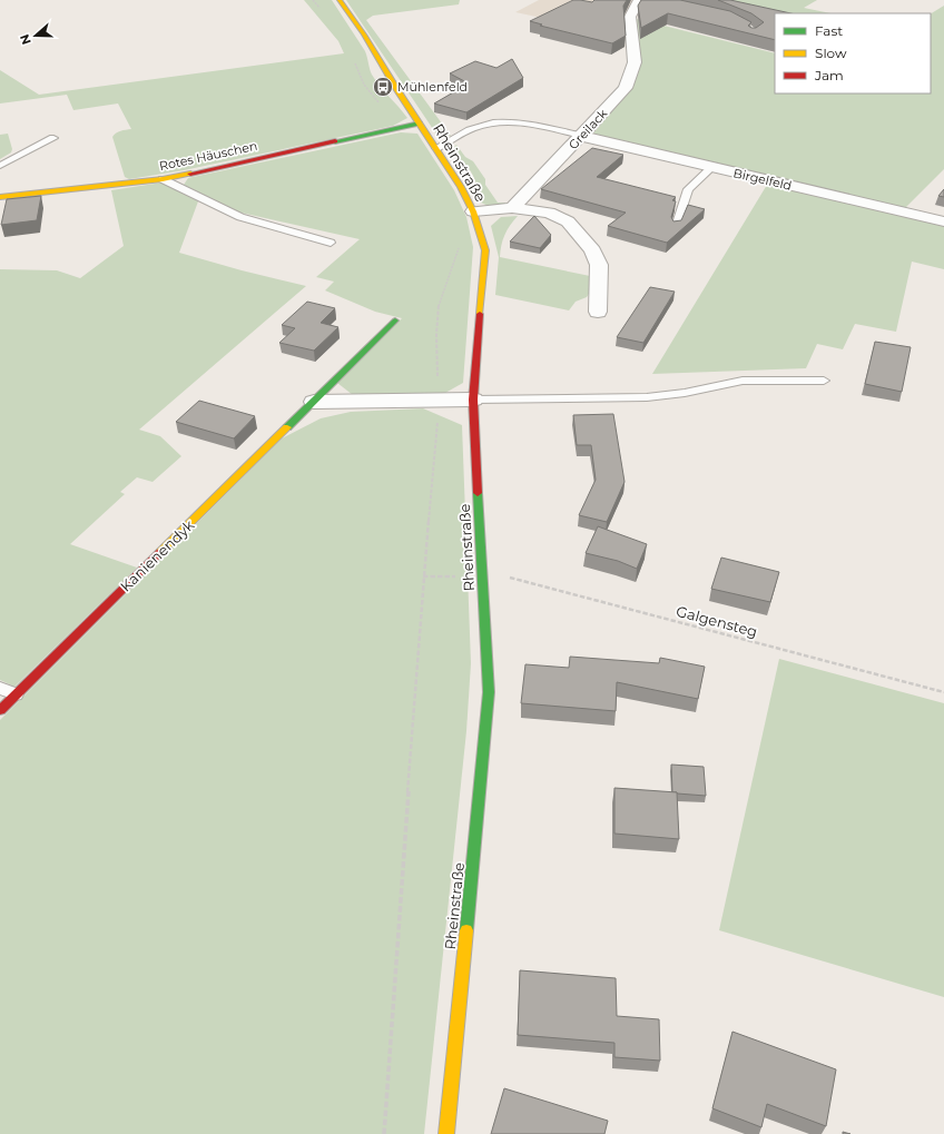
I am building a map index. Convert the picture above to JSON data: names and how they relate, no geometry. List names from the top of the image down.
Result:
{
  "streets": {
    "main road": ["Rotes Häuschen", "Rheinstraße", "Kanienendyk"],
    "street": ["Greilack", "Birgelfeld"],
    "path": ["Galgensteg"]
  },
  "crossings": [
    ["Greilack", "Birgelfeld"],
    ["Rotes Häuschen", "Rheinstraße"],
    ["Rheinstraße", "Galgensteg"]
  ],
  "places": {
    "bus stop": ["Mühlenfeld"]
  },
  "legend": ["Fast", "Slow", "Jam"],
  "north": "left"
}
